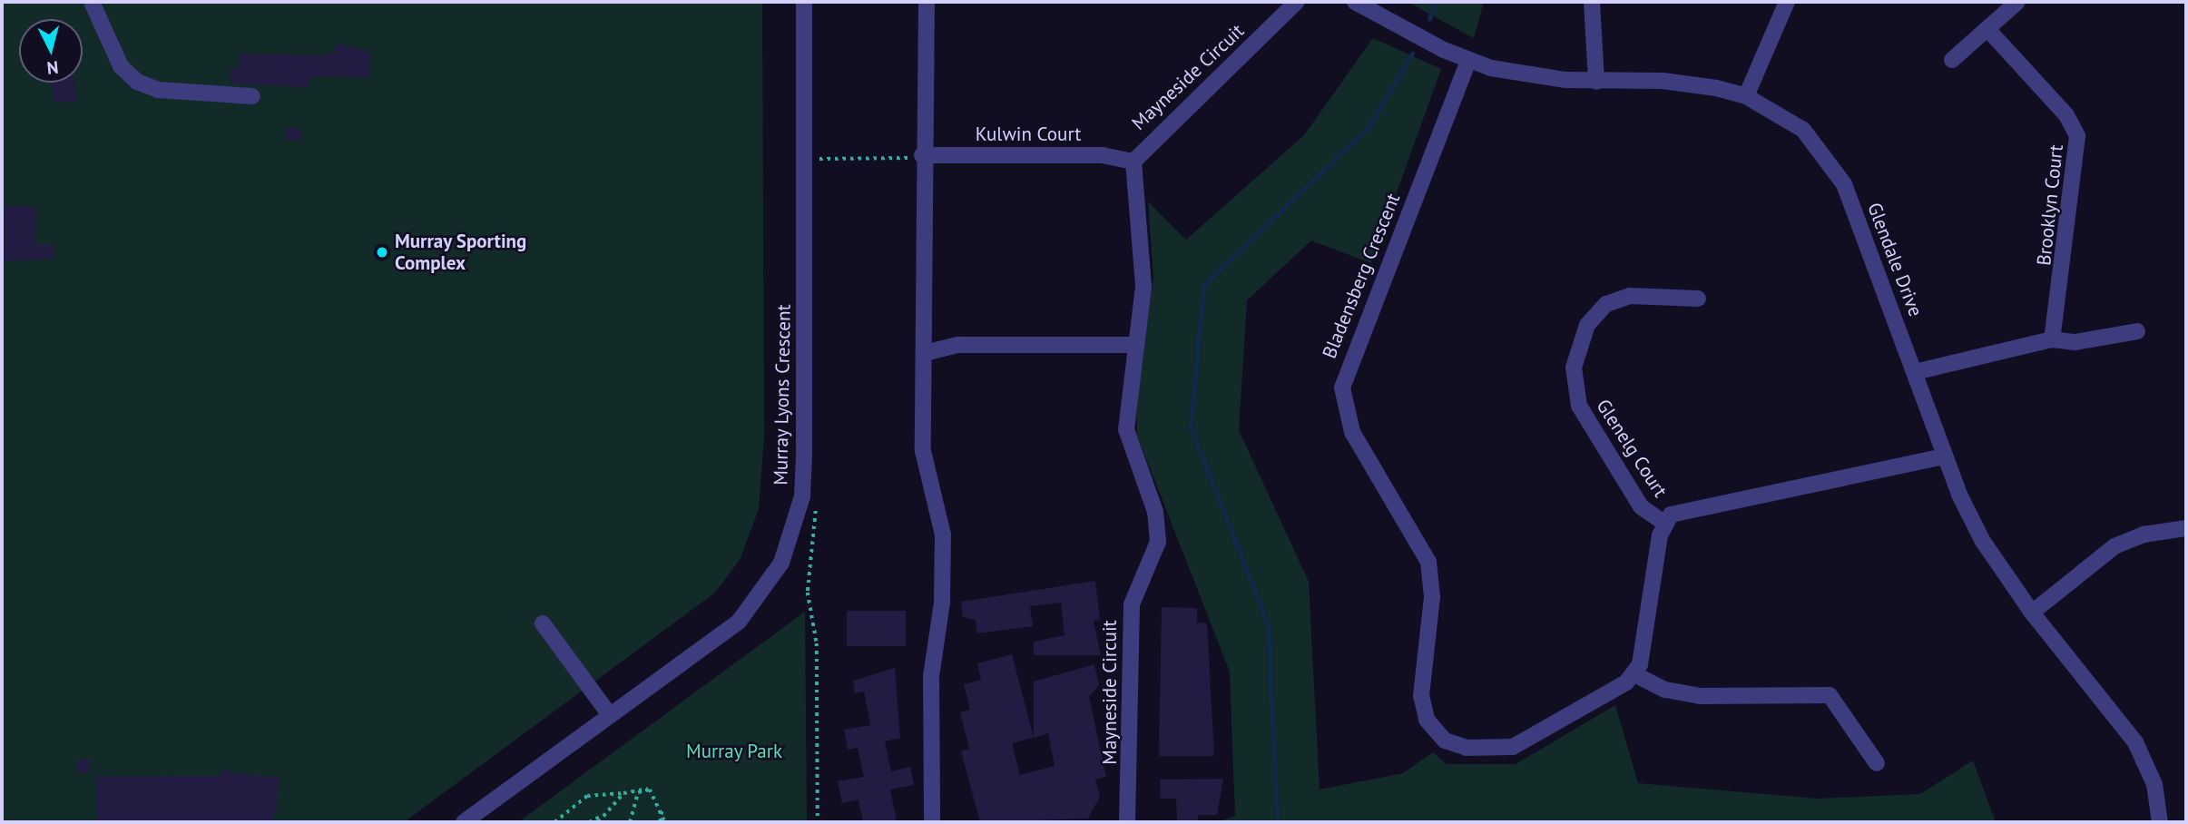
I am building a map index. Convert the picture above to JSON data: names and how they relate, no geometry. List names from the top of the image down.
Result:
{
  "streets": {
    "street": [
      "Mayneside Circuit",
      "Kulwin Court",
      "Brooklyn Court",
      "Glendale Drive",
      "Bladensberg Crescent",
      "Murray Lyons Crescent",
      "Glenelg Court"
    ]
  },
  "crossings": [
    ["Mayneside Circuit", "Kulwin Court"],
    ["Glendale Drive", "Bladensberg Crescent"]
  ],
  "parks": ["Murray Park"],
  "places": ["Murray Sporting Complex"],
  "north": "bottom"
}
